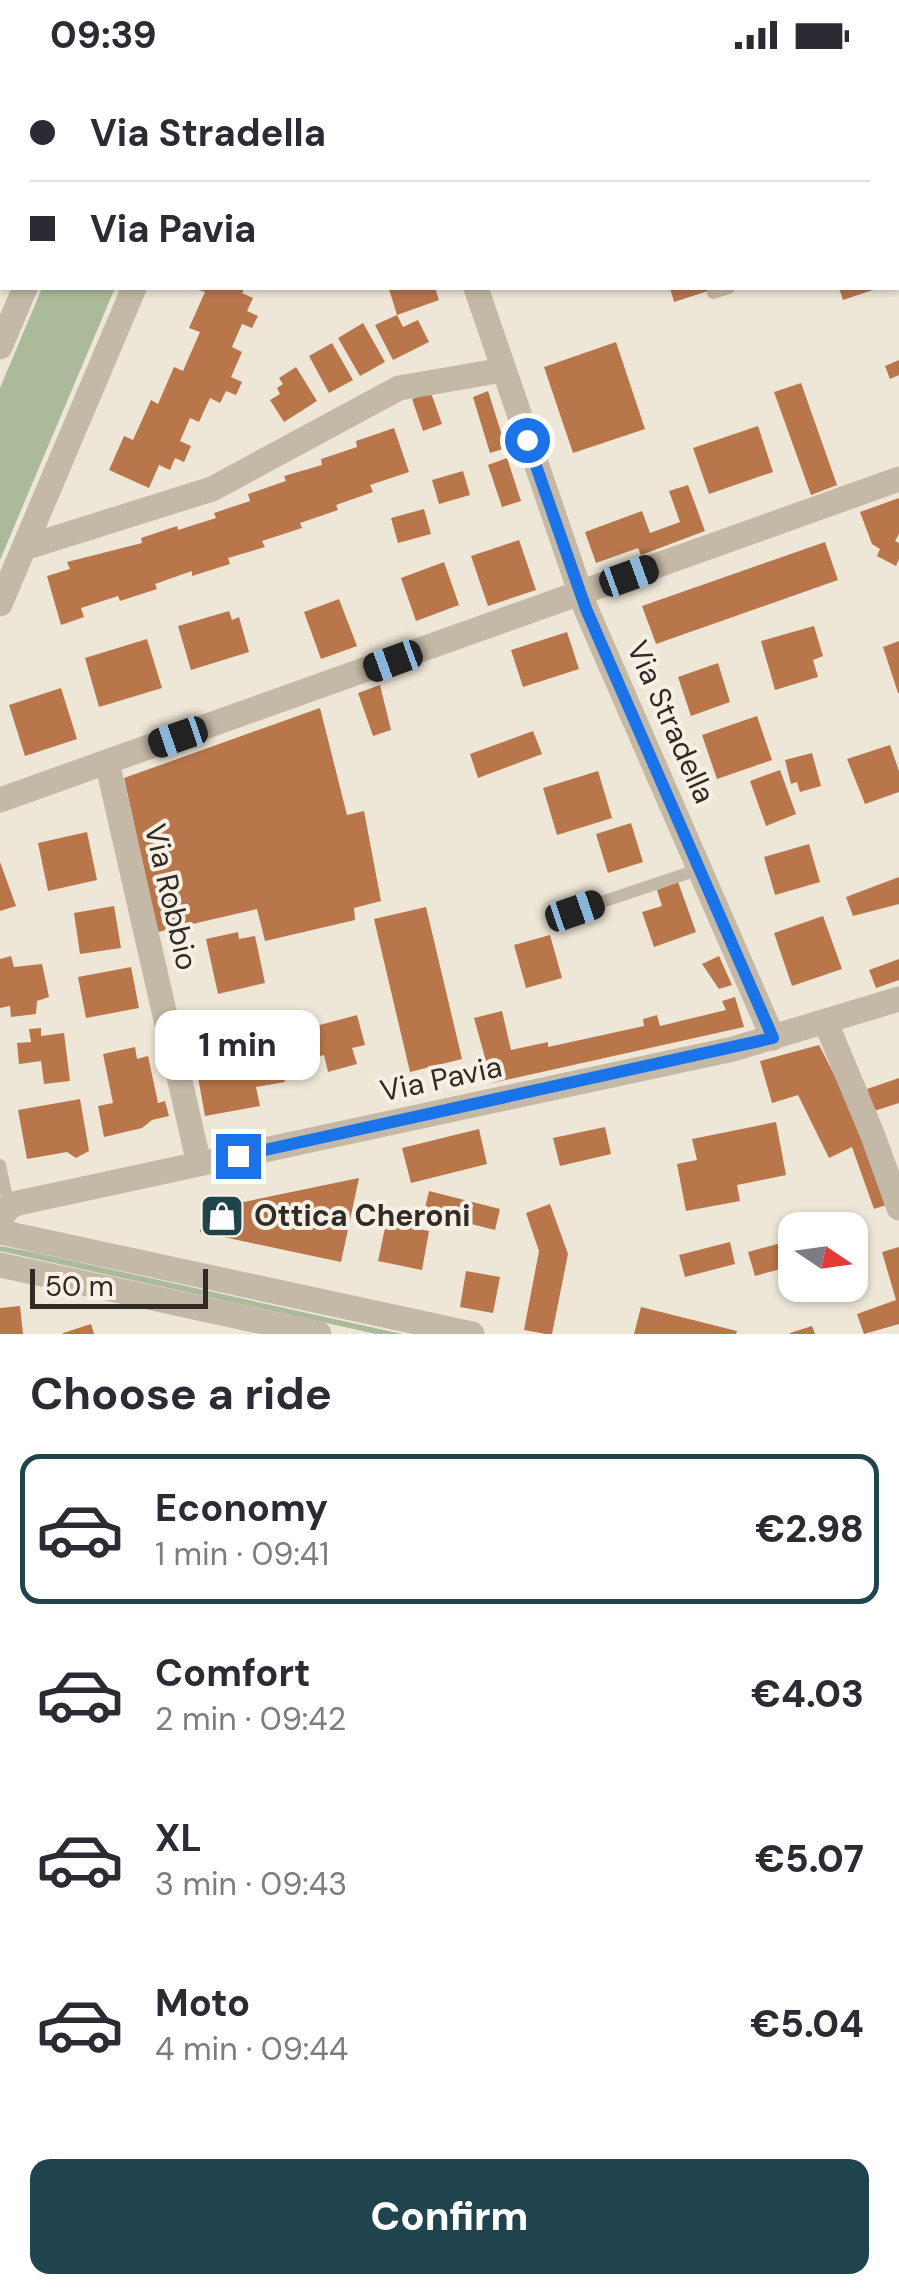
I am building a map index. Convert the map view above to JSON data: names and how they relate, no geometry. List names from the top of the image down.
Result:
{
  "streets": {
    "street": ["Via Stradella", "Via Robbio", "Via Pavia"]
  },
  "crossings": [
    ["Via Stradella", "Via Pavia"],
    ["Via Robbio", "Via Pavia"]
  ],
  "places": {
    "shop": ["Ottica Cheroni"]
  },
  "scale_bar": "50 m",
  "north": "right",
  "page": {
    "status": "09:39",
    "banner": ["Via Stradella", "Via Pavia"],
    "bubble": "1 min",
    "scale": "50 m",
    "heading": "Choose a ride",
    "list": [
      {
        "name": "Economy",
        "note": "1 min · 09:41",
        "value": "€2.98"
      },
      {
        "name": "Comfort",
        "note": "2 min · 09:42",
        "value": "€4.03"
      },
      {
        "name": "XL",
        "note": "3 min · 09:43",
        "value": "€5.07"
      },
      {
        "name": "Moto",
        "note": "4 min · 09:44",
        "value": "€5.04"
      }
    ],
    "buttons": "Confirm"
  }
}
